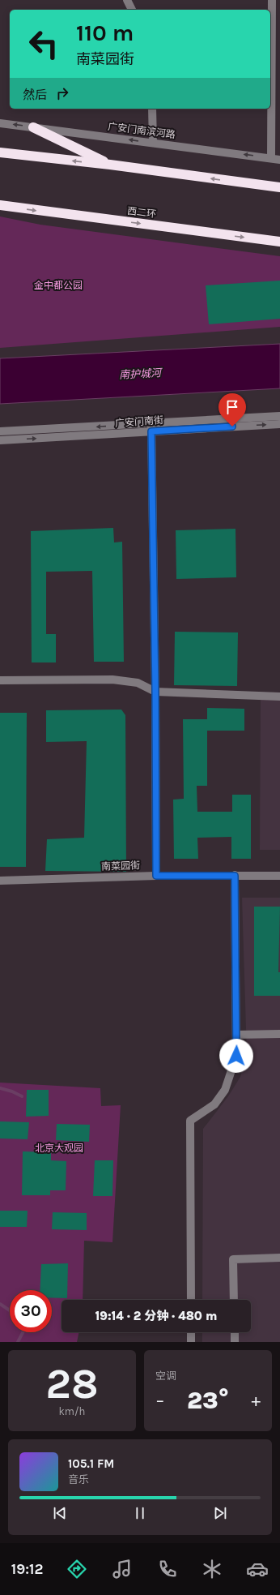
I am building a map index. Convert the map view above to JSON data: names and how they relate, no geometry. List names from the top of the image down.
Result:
{
  "streets": {
    "highway": ["西二环"],
    "street": ["广安门南滨河路", "广安门南街", "南菜园街"]
  },
  "one_way": ["广安门南滨河路"],
  "water": ["南护城河"],
  "parks": ["金中都公园", "北京大观园"],
  "page": {
    "turn": ["110 m", "南菜园街"],
    "then": "然后",
    "limit": "30",
    "trip": "19:14 · 2 分钟 · 480 m",
    "tile": [
      ["28", "km/h"],
      "空调"
    ],
    "heat": ["−", "23°", "+"],
    "song": ["105.1 FM", "音乐"],
    "tabs": "19:12"
  }
}
